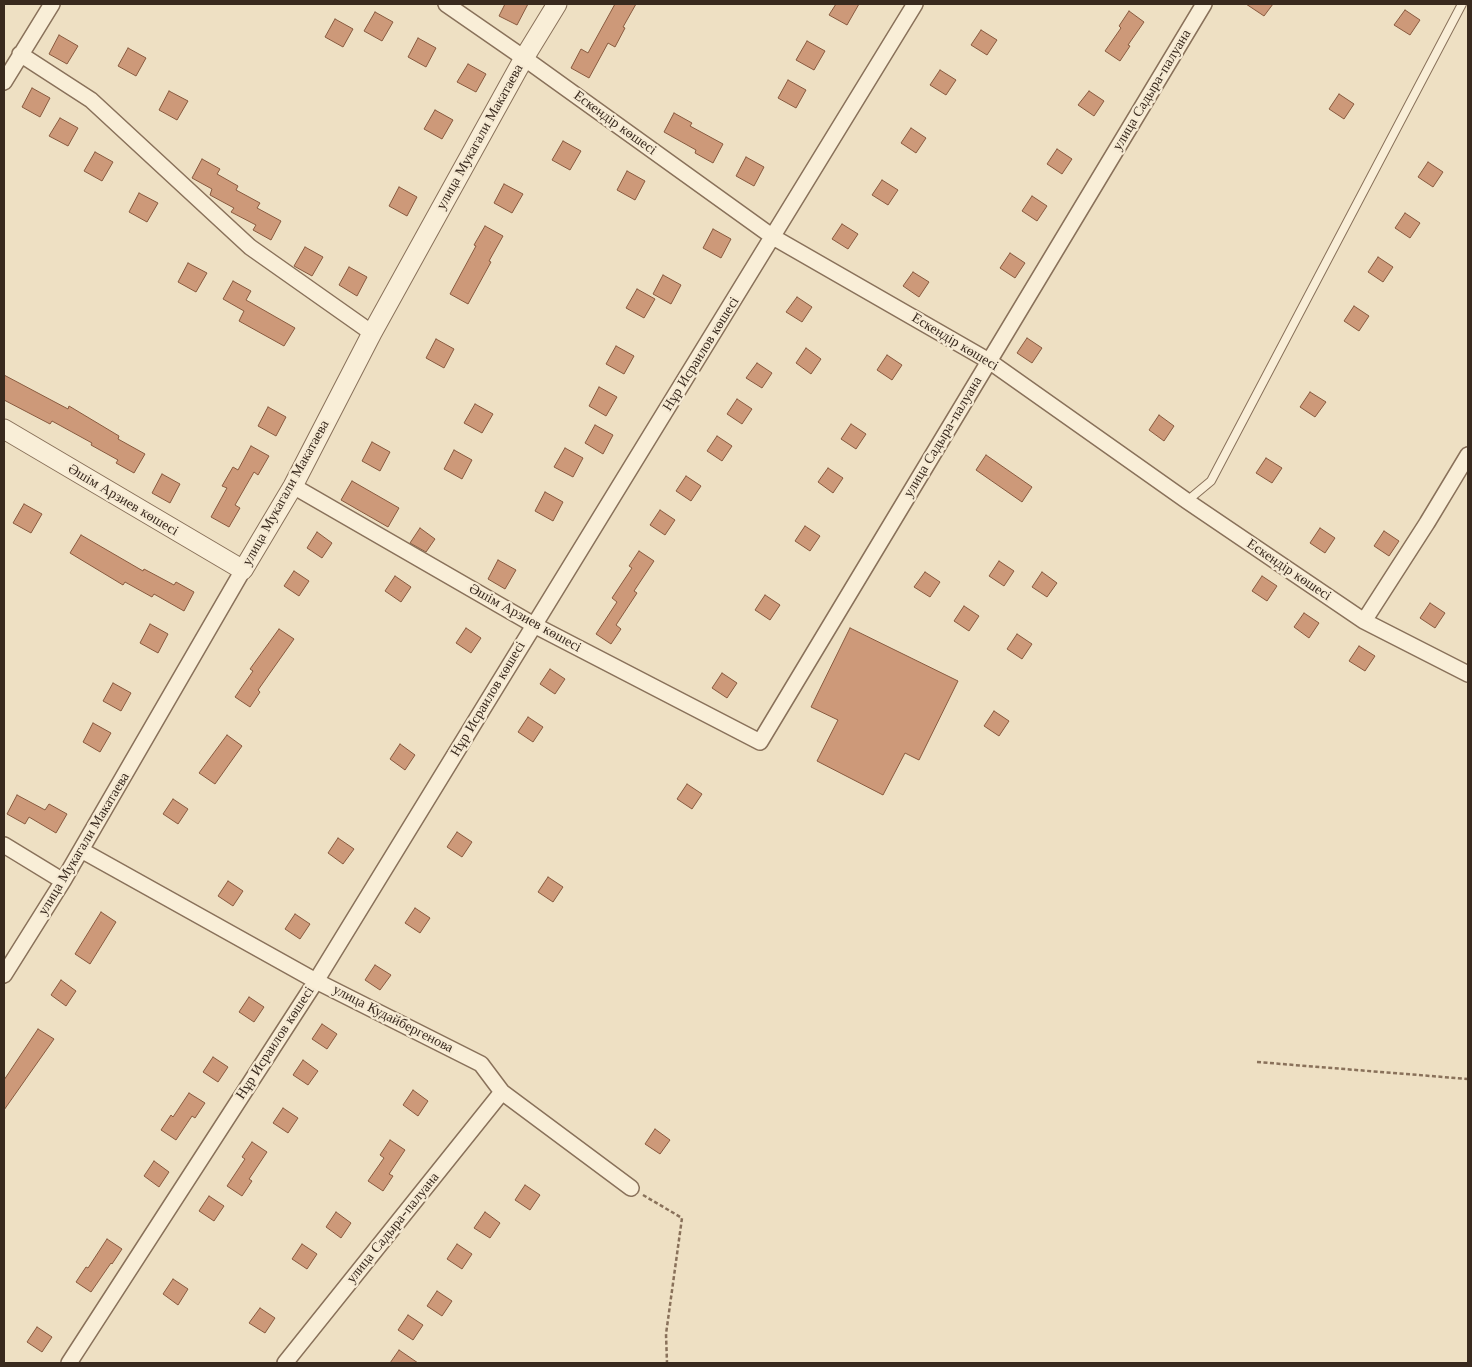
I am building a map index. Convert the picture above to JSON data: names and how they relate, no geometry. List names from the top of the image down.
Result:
{
  "streets": {
    "street": [
      "улица Садыра-палуана",
      "Ескендір көшесі",
      "улица Мукагали Макатаева",
      "Нұр Исраилов көшесі",
      "Әшім Арзиев көшесі",
      "улица Кудайбергенова"
    ]
  },
  "crossings": [
    ["улица Садыра-палуана", "Ескендір көшесі"],
    ["улица Садыра-палуана", "Әшім Арзиев көшесі"],
    ["улица Садыра-палуана", "улица Кудайбергенова"],
    ["Ескендір көшесі", "улица Мукагали Макатаева"],
    ["Ескендір көшесі", "Нұр Исраилов көшесі"],
    ["улица Мукагали Макатаева", "Әшім Арзиев көшесі"],
    ["улица Мукагали Макатаева", "улица Кудайбергенова"],
    ["Нұр Исраилов көшесі", "Әшім Арзиев көшесі"],
    ["Нұр Исраилов көшесі", "улица Кудайбергенова"]
  ]
}
